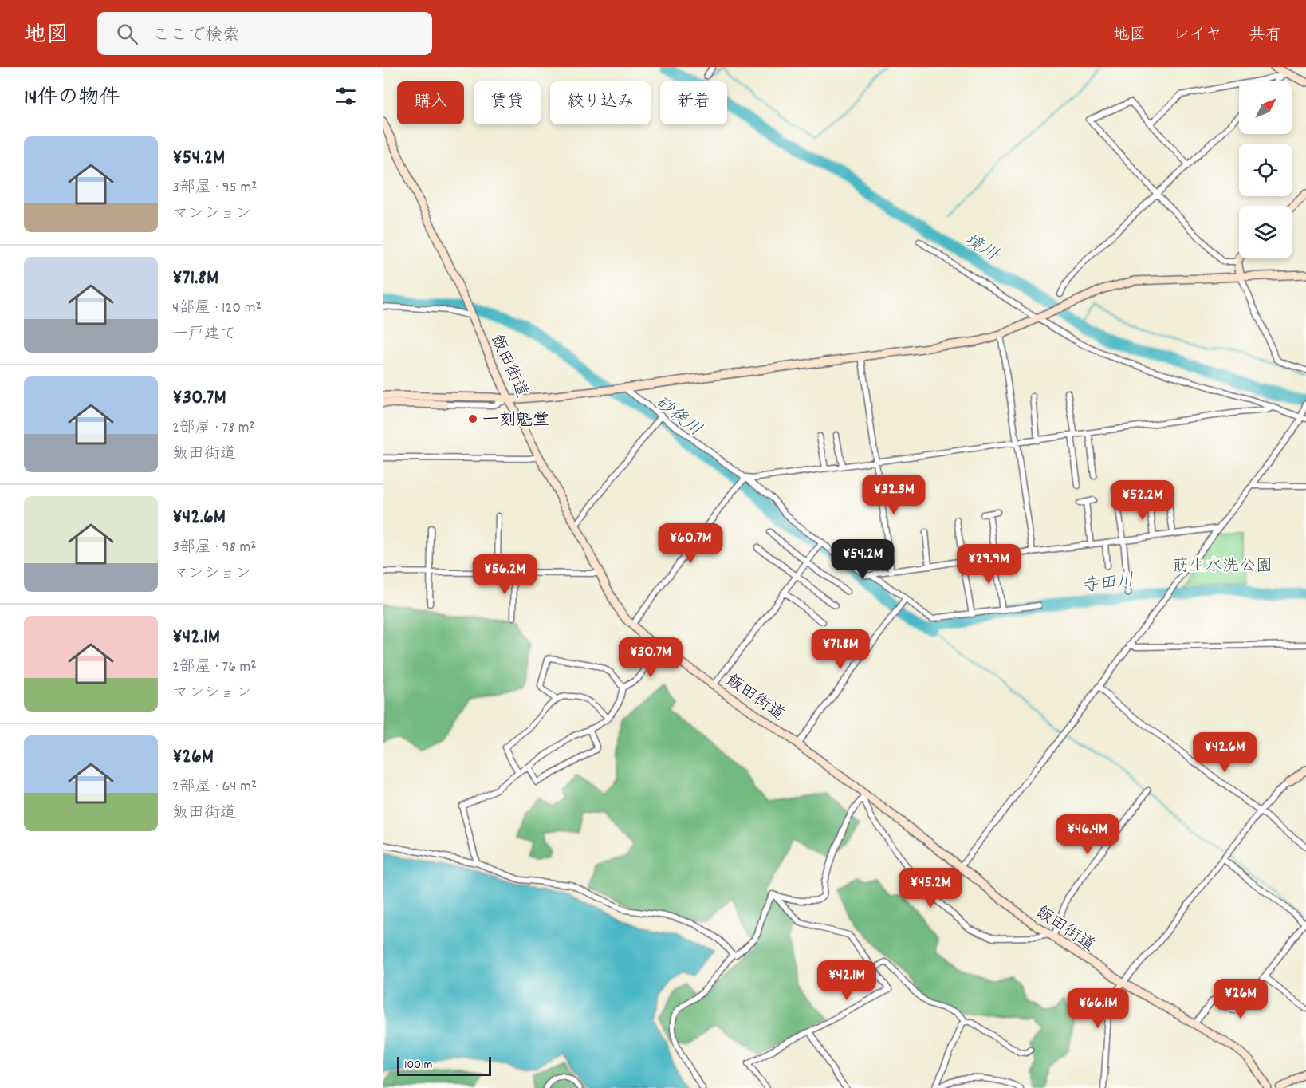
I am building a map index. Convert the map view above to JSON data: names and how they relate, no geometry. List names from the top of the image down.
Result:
{
  "streets": {
    "main road": ["飯田街道"]
  },
  "water": ["境川", "砂後川", "寺田川"],
  "parks": ["莇生水洗公園"],
  "places": ["一刻魁堂"],
  "scale_bar": "100 m",
  "north": "top right",
  "page": {
    "header": "地図",
    "search": "ここで検索",
    "nav": ["地図", "レイヤ", "共有"],
    "heading": "14件の物件",
    "chip": [
      "購入",
      "賃貸",
      "絞り込み",
      "新着"
    ],
    "list": [
      {
        "name": "¥54.2M",
        "note": "3部屋 · 95 m² · マンション"
      },
      {
        "name": "¥71.8M",
        "note": "4部屋 · 120 m² · 一戸建て"
      },
      {
        "name": "¥30.7M",
        "note": "2部屋 · 78 m² · 飯田街道"
      },
      {
        "name": "¥42.6M",
        "note": "3部屋 · 98 m² · マンション"
      },
      {
        "name": "¥42.1M",
        "note": "2部屋 · 76 m² · マンション"
      },
      {
        "name": "¥26M",
        "note": "2部屋 · 64 m² · 飯田街道"
      }
    ],
    "price": [
      "¥32.3M",
      "¥52.2M",
      "¥60.7M",
      "¥54.2M",
      "¥29.9M",
      "¥56.2M",
      "¥71.8M",
      "¥30.7M",
      "¥42.6M",
      "¥46.4M",
      "¥45.2M",
      "¥42.1M",
      "¥26M",
      "¥66.1M"
    ],
    "scale": "100 m"
  }
}
